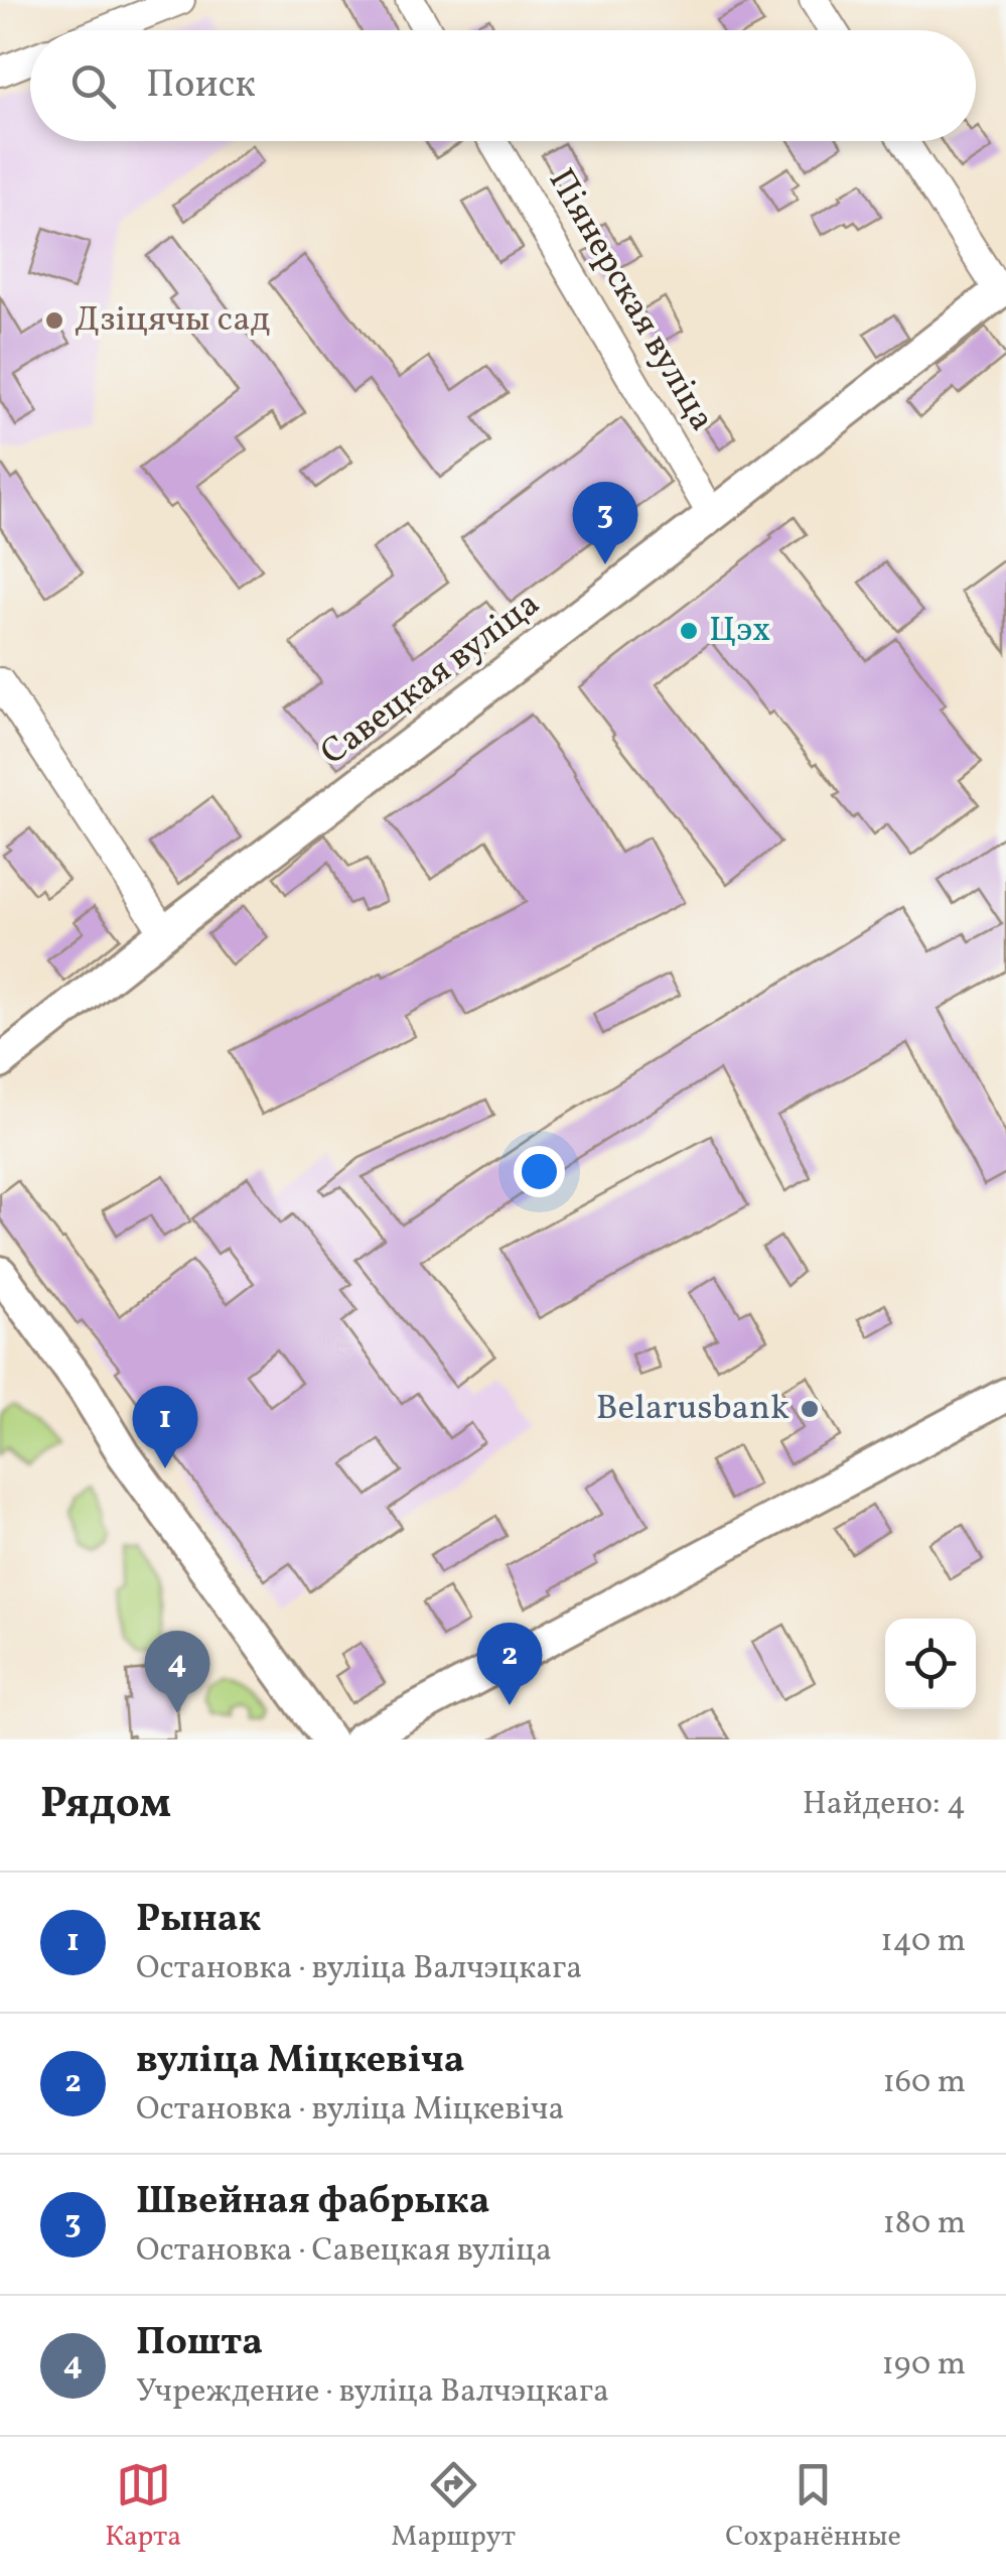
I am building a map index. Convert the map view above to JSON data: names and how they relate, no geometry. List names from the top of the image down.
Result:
{
  "streets": {
    "street": ["Піянерская вуліца", "Савецкая вуліца"]
  },
  "crossings": [
    ["Піянерская вуліца", "Савецкая вуліца"]
  ],
  "places": ["Дзіцячы сад", "Цэх", "Belarusbank"],
  "page": {
    "search": "Поиск",
    "pins": [
      "3",
      "1",
      "2",
      "4"
    ],
    "heading": ["Рядом", "Найдено: 4"],
    "list": [
      {
        "mark": "1",
        "name": "Рынак",
        "note": "Остановка · вуліца Валчэцкага",
        "value": "140 m"
      },
      {
        "mark": "2",
        "name": "вуліца Міцкевіча",
        "note": "Остановка · вуліца Міцкевіча",
        "value": "160 m"
      },
      {
        "mark": "3",
        "name": "Швейная фабрыка",
        "note": "Остановка · Савецкая вуліца",
        "value": "180 m"
      },
      {
        "mark": "4",
        "name": "Пошта",
        "note": "Учреждение · вуліца Валчэцкага",
        "value": "190 m"
      }
    ],
    "nav": ["Карта", "Маршрут", "Сохранённые"]
  }
}
